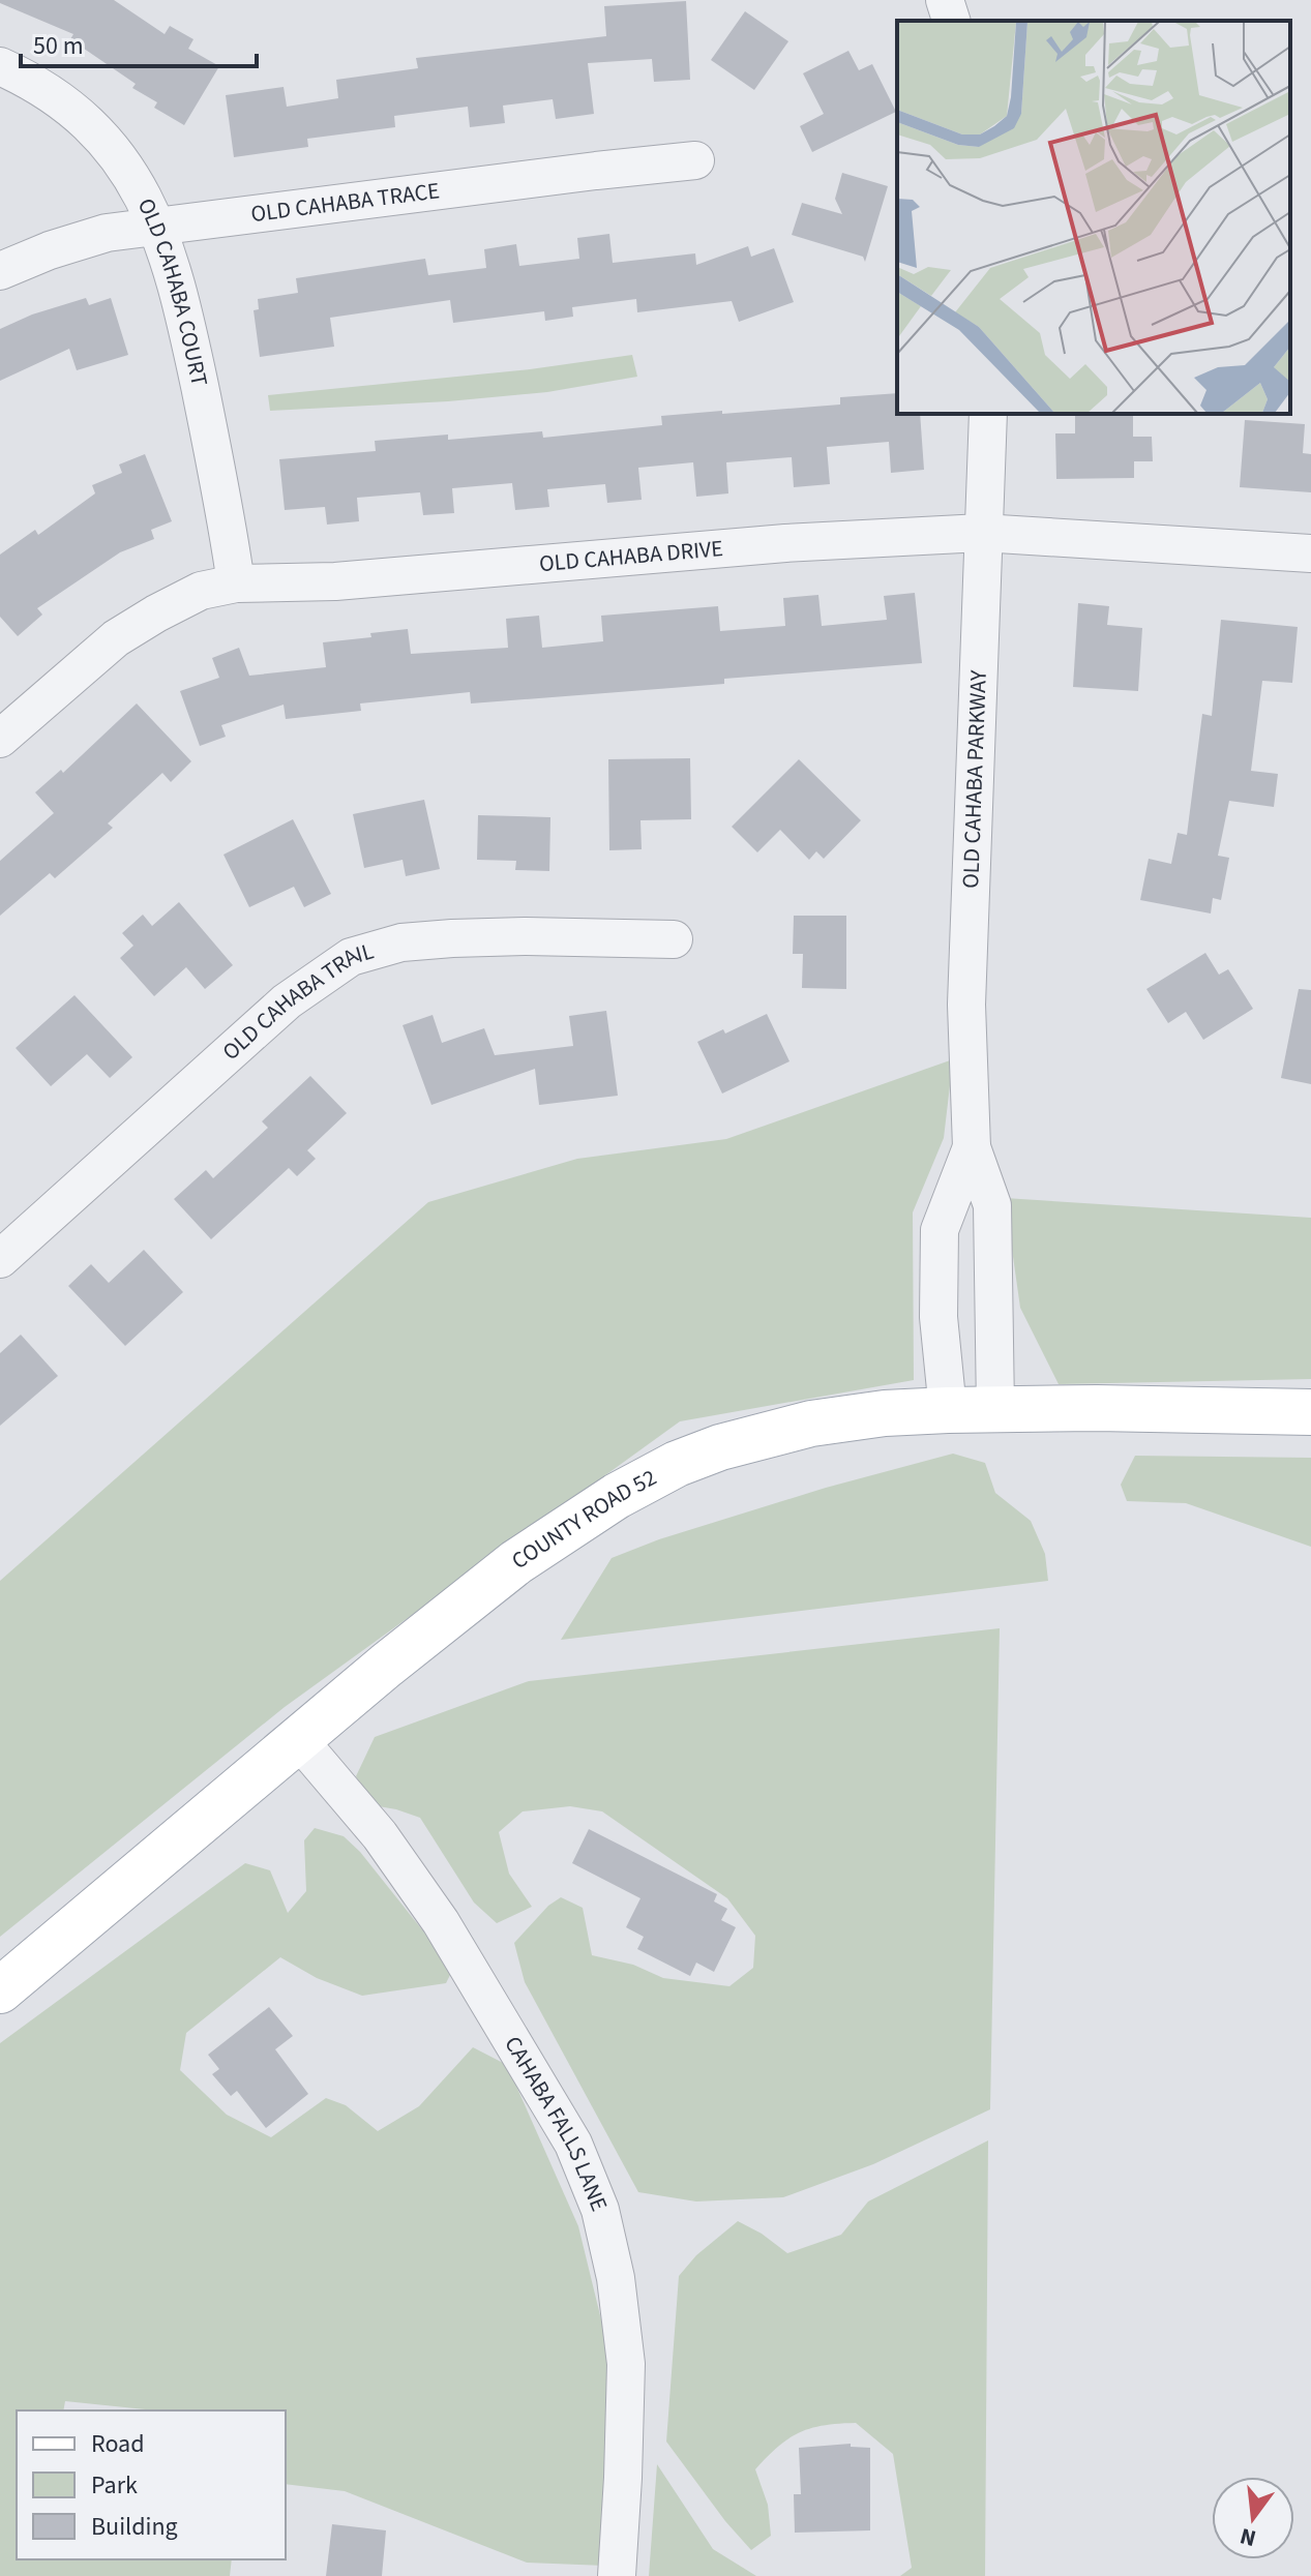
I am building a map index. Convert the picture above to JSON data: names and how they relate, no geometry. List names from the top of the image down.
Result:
{
  "streets": {
    "main road": ["COUNTY ROAD 52"],
    "street": [
      "OLD CAHABA TRACE",
      "OLD CAHABA COURT",
      "OLD CAHABA DRIVE",
      "OLD CAHABA PARKWAY",
      "OLD CAHABA TRAIL",
      "CAHABA FALLS LANE"
    ]
  },
  "crossings": [
    ["OLD CAHABA TRACE", "OLD CAHABA COURT"],
    ["OLD CAHABA COURT", "OLD CAHABA DRIVE"],
    ["OLD CAHABA DRIVE", "OLD CAHABA PARKWAY"],
    ["OLD CAHABA PARKWAY", "COUNTY ROAD 52"],
    ["COUNTY ROAD 52", "CAHABA FALLS LANE"]
  ],
  "legend": ["Road", "Park", "Building"],
  "scale_bar": "50 m",
  "north": "bottom"
}
